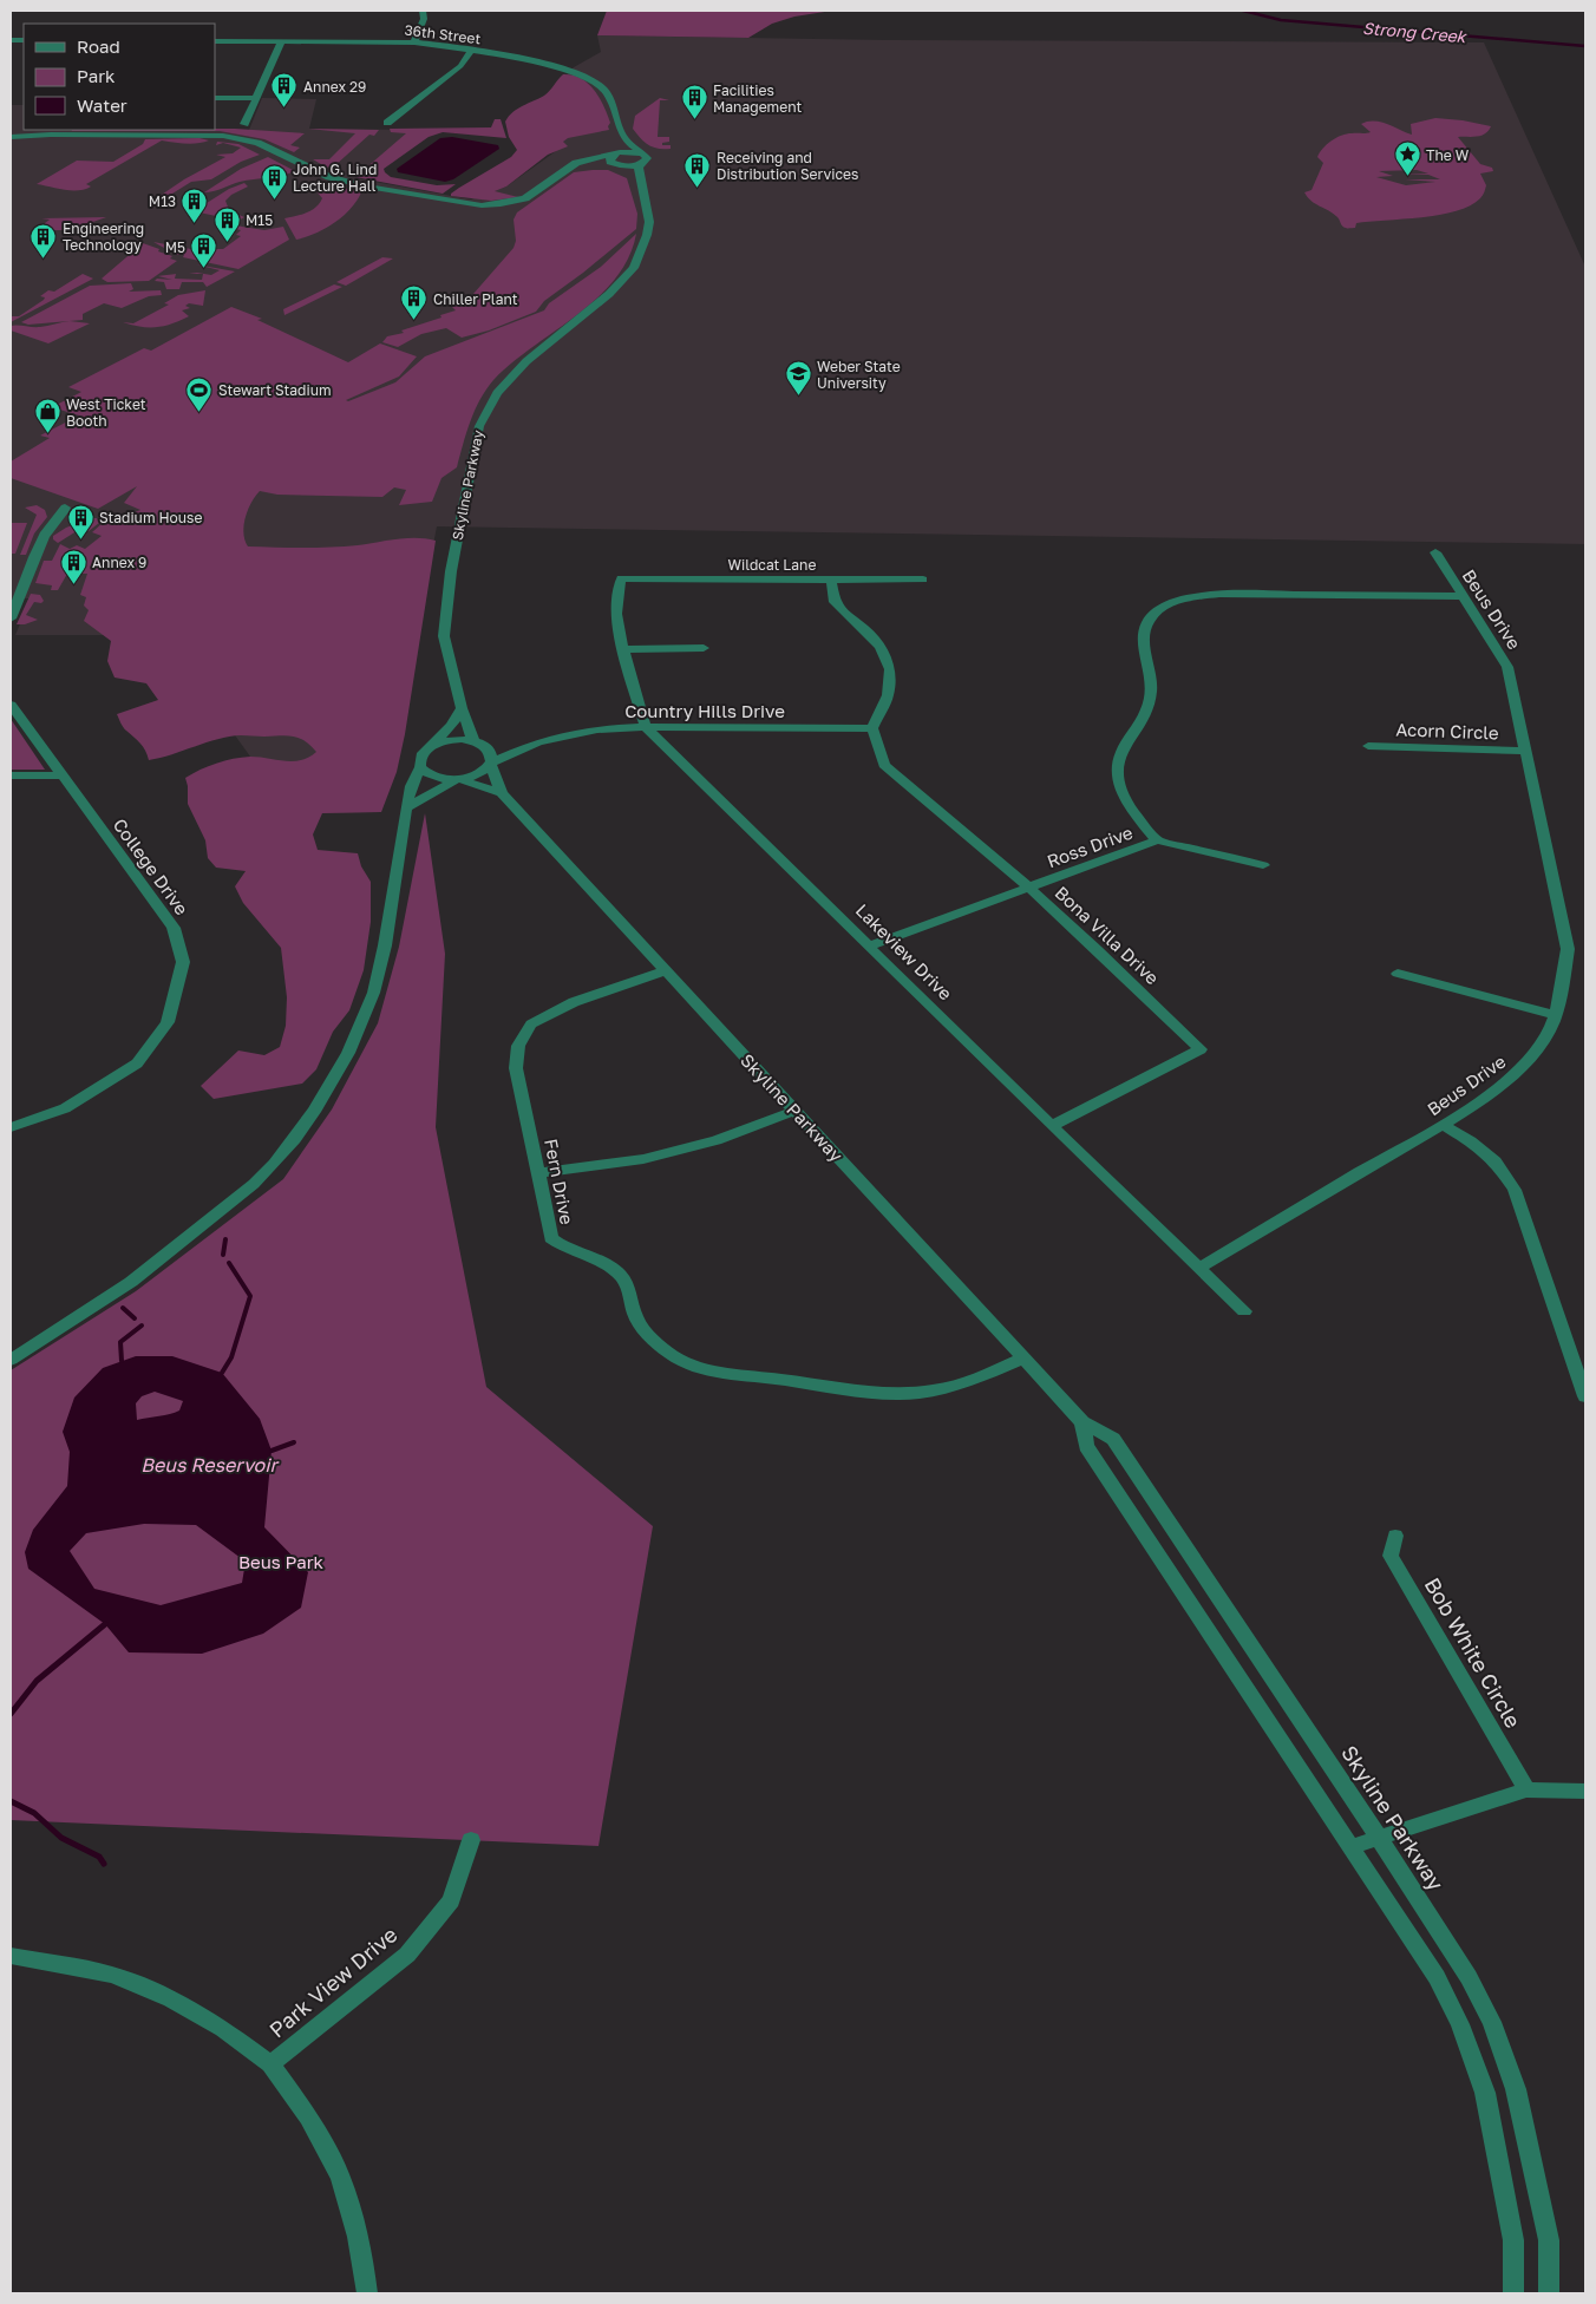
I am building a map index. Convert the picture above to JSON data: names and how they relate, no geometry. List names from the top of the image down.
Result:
{
  "streets": {
    "street": [
      "36th Street",
      "Skyline Parkway",
      "Wildcat Lane",
      "Beus Drive",
      "Country Hills Drive",
      "Acorn Circle",
      "Ross Drive",
      "College Drive",
      "Bona Villa Drive",
      "Lakeview Drive",
      "Fern Drive",
      "Bob White Circle",
      "Park View Drive"
    ]
  },
  "crossings": [
    ["36th Street", "Skyline Parkway"],
    ["Skyline Parkway", "Country Hills Drive"],
    ["Skyline Parkway", "Fern Drive"],
    ["Wildcat Lane", "Lakeview Drive"],
    ["Beus Drive", "Acorn Circle"],
    ["Beus Drive", "Ross Drive"],
    ["Beus Drive", "Lakeview Drive"],
    ["Country Hills Drive", "Bona Villa Drive"],
    ["Country Hills Drive", "Lakeview Drive"],
    ["Ross Drive", "Bona Villa Drive"],
    ["Ross Drive", "Lakeview Drive"],
    ["Bona Villa Drive", "Lakeview Drive"]
  ],
  "water": ["Strong Creek", "Beus Reservoir"],
  "parks": ["Beus Park"],
  "places": {
    "building": [
      "Annex 29",
      "Facilities Management",
      "Receiving and Distribution Services",
      "John G. Lind Lecture Hall",
      "M13",
      "M15",
      "Engineering Technology",
      "M5",
      "Chiller Plant",
      "Stadium House",
      "Annex 9"
    ],
    "place": ["The W"],
    "school or university": ["Weber State University"],
    "sports": ["Stewart Stadium"],
    "shop": ["West Ticket Booth"]
  },
  "legend": ["Road", "Park", "Water"]
}
